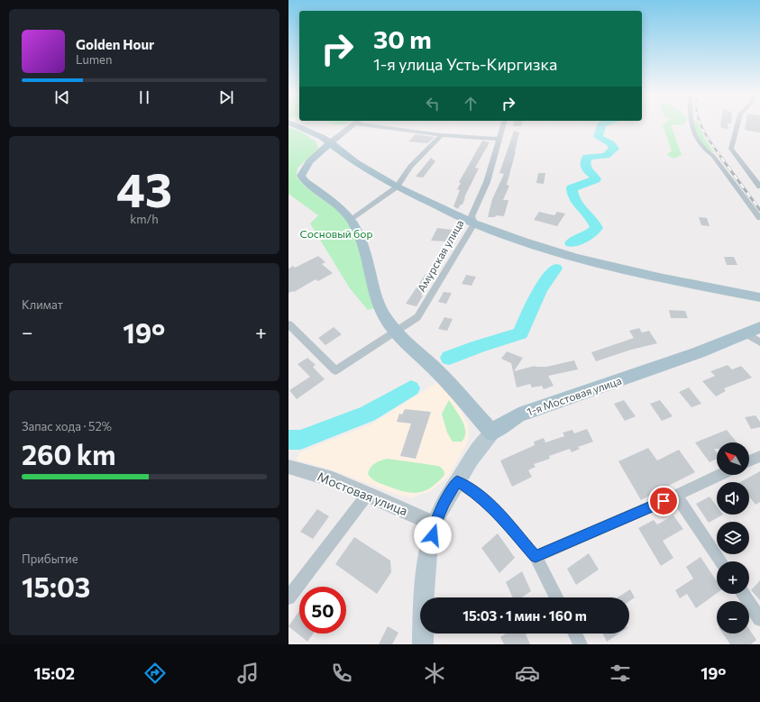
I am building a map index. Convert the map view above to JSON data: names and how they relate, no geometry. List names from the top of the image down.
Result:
{
  "streets": {
    "main road": ["1-я Мостовая улица"],
    "street": ["Амурская улица", "Мостовая улица"]
  },
  "crossings": [
    ["1-я Мостовая улица", "Мостовая улица"]
  ],
  "parks": ["Сосновый бор"],
  "north": "top left",
  "page": {
    "turn": ["30 m", "1-я улица Усть-Киргизка"],
    "song": ["Golden Hour", "Lumen"],
    "tile": [
      ["43", "km/h"],
      "Климат",
      ["Запас хода · 52%", "260 km"],
      ["Прибытие", "15:03"]
    ],
    "heat": ["−", "19°", "+"],
    "map_buttons": ["+", "−"],
    "limit": "50",
    "trip": "15:03 · 1 мин · 160 m",
    "tabs": ["15:02", "19°"]
  }
}
